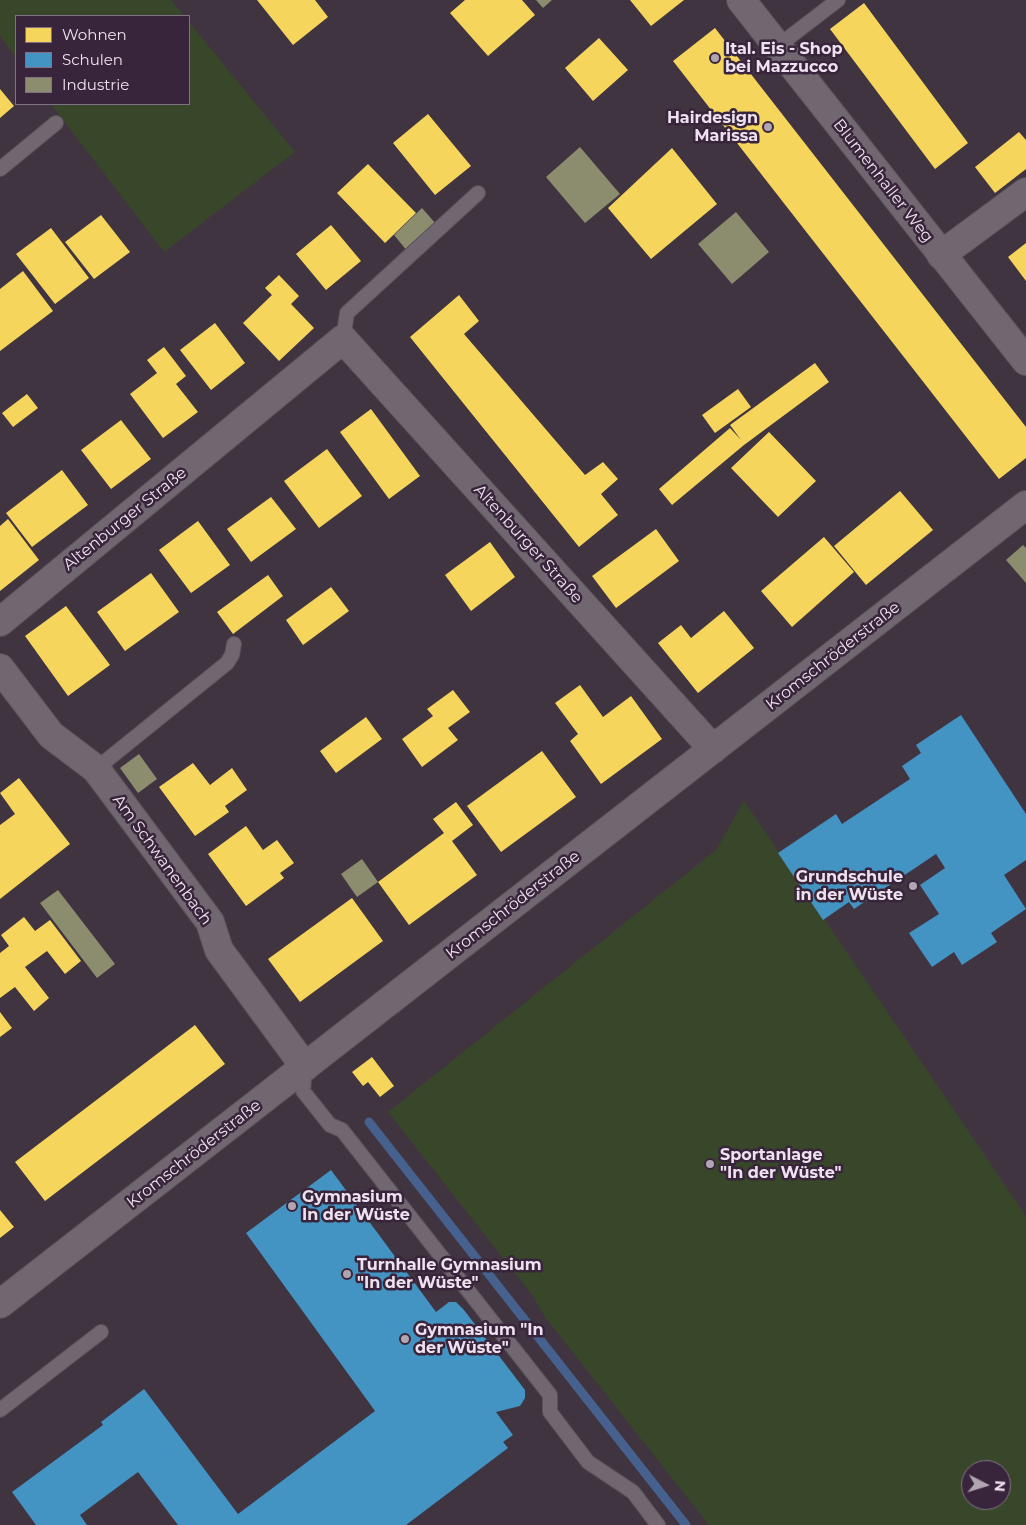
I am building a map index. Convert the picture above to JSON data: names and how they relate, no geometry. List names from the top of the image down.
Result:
{
  "streets": {
    "street": [
      "Blumenhaller Weg",
      "Altenburger Straße",
      "Kromschröderstraße",
      "Am Schwanenbach"
    ]
  },
  "crossings": [
    ["Altenburger Straße", "Kromschröderstraße"],
    ["Kromschröderstraße", "Am Schwanenbach"]
  ],
  "places": [
    "Ital. Eis - Shop bei Mazzucco",
    "Hairdesign Marissa",
    "Grundschule in der Wüste",
    "Sportanlage \"In der Wüste\"",
    "Gymnasium In der Wüste",
    "Turnhalle Gymnasium \"In der Wüste\"",
    "Gymnasium \"In der Wüste\""
  ],
  "legend": ["Wohnen", "Schulen", "Industrie"],
  "north": "right"
}
